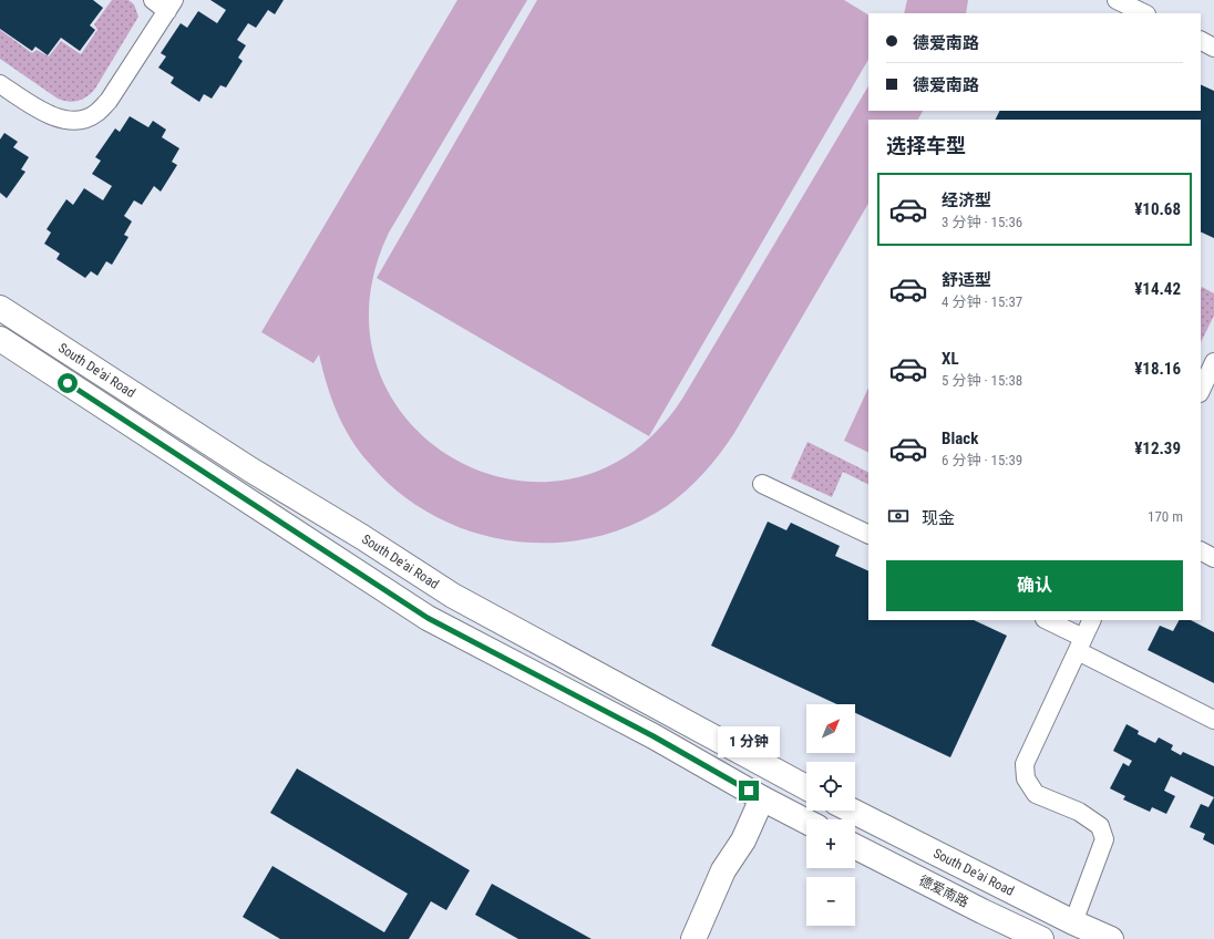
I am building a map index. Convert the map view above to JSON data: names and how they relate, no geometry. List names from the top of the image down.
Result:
{
  "streets": {
    "main road": ["South De'ai Road", "德爱南路"]
  },
  "north": "top right",
  "page": {
    "banner": ["德爱南路", "德爱南路"],
    "heading": "选择车型",
    "list": [
      {
        "name": "经济型",
        "note": "3 分钟 · 15:36",
        "value": "¥10.68"
      },
      {
        "name": "舒适型",
        "note": "4 分钟 · 15:37",
        "value": "¥14.42"
      },
      {
        "name": "XL",
        "note": "5 分钟 · 15:38",
        "value": "¥18.16"
      },
      {
        "name": "Black",
        "note": "6 分钟 · 15:39",
        "value": "¥12.39"
      }
    ],
    "pay": ["现金", "170 m"],
    "buttons": "确认",
    "map_buttons": ["+", "−"],
    "bubble": "1 分钟"
  }
}
